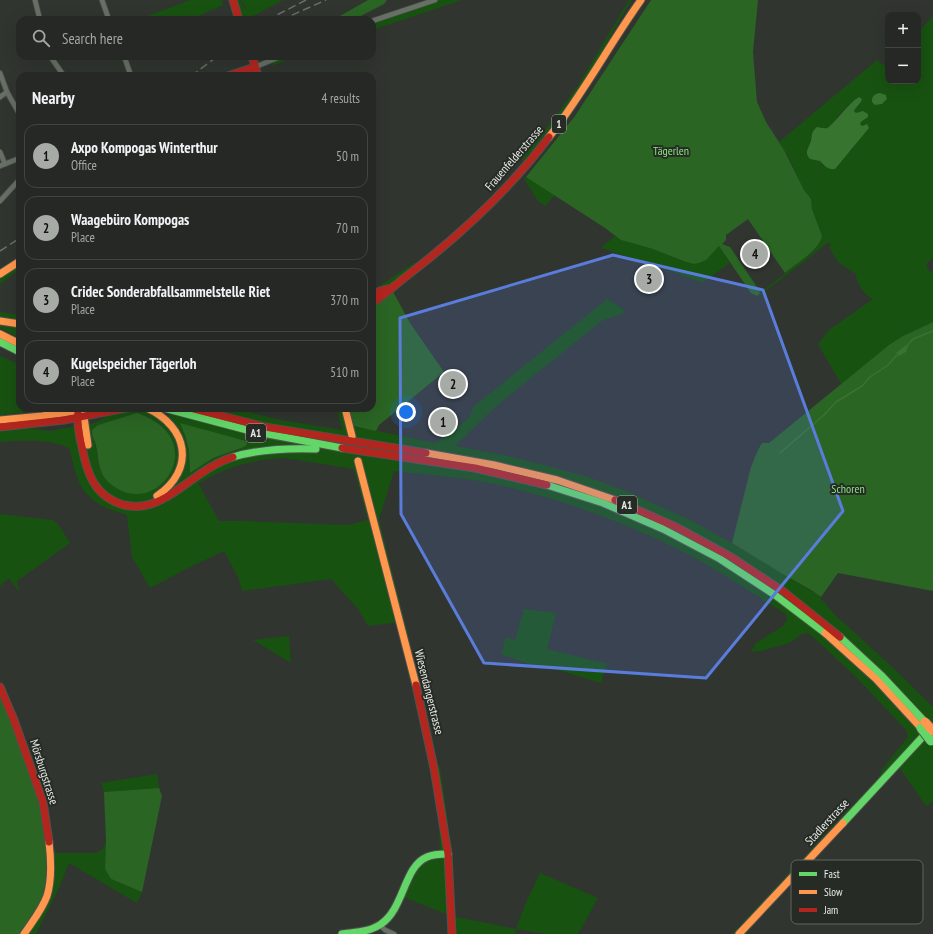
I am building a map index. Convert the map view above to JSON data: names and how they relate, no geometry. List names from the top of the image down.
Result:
{
  "streets": {
    "main road": [
      "1",
      "Frauenfelderstrasse",
      "A1",
      "Wiesendangerstrasse",
      "Mörsburgstrasse",
      "Stadlerstrasse"
    ]
  },
  "crossings": [
    ["A1", "Stadlerstrasse"]
  ],
  "parks": ["Tägerlen", "Schoren"],
  "legend": ["Fast", "Slow", "Jam"],
  "page": {
    "map_buttons": ["+", "−"],
    "search": "Search here",
    "heading": ["Nearby", "4 results"],
    "list": [
      {
        "mark": "1",
        "name": "Axpo Kompogas Winterthur",
        "note": "Office",
        "value": "50 m"
      },
      {
        "mark": "2",
        "name": "Waagebüro Kompogas",
        "note": "Place",
        "value": "70 m"
      },
      {
        "mark": "3",
        "name": "Cridec Sonderabfallsammelstelle Riet",
        "note": "Place",
        "value": "370 m"
      },
      {
        "mark": "4",
        "name": "Kugelspeicher Tägerloh",
        "note": "Place",
        "value": "510 m"
      }
    ],
    "pins": [
      "4",
      "3",
      "2",
      "1"
    ]
  }
}
